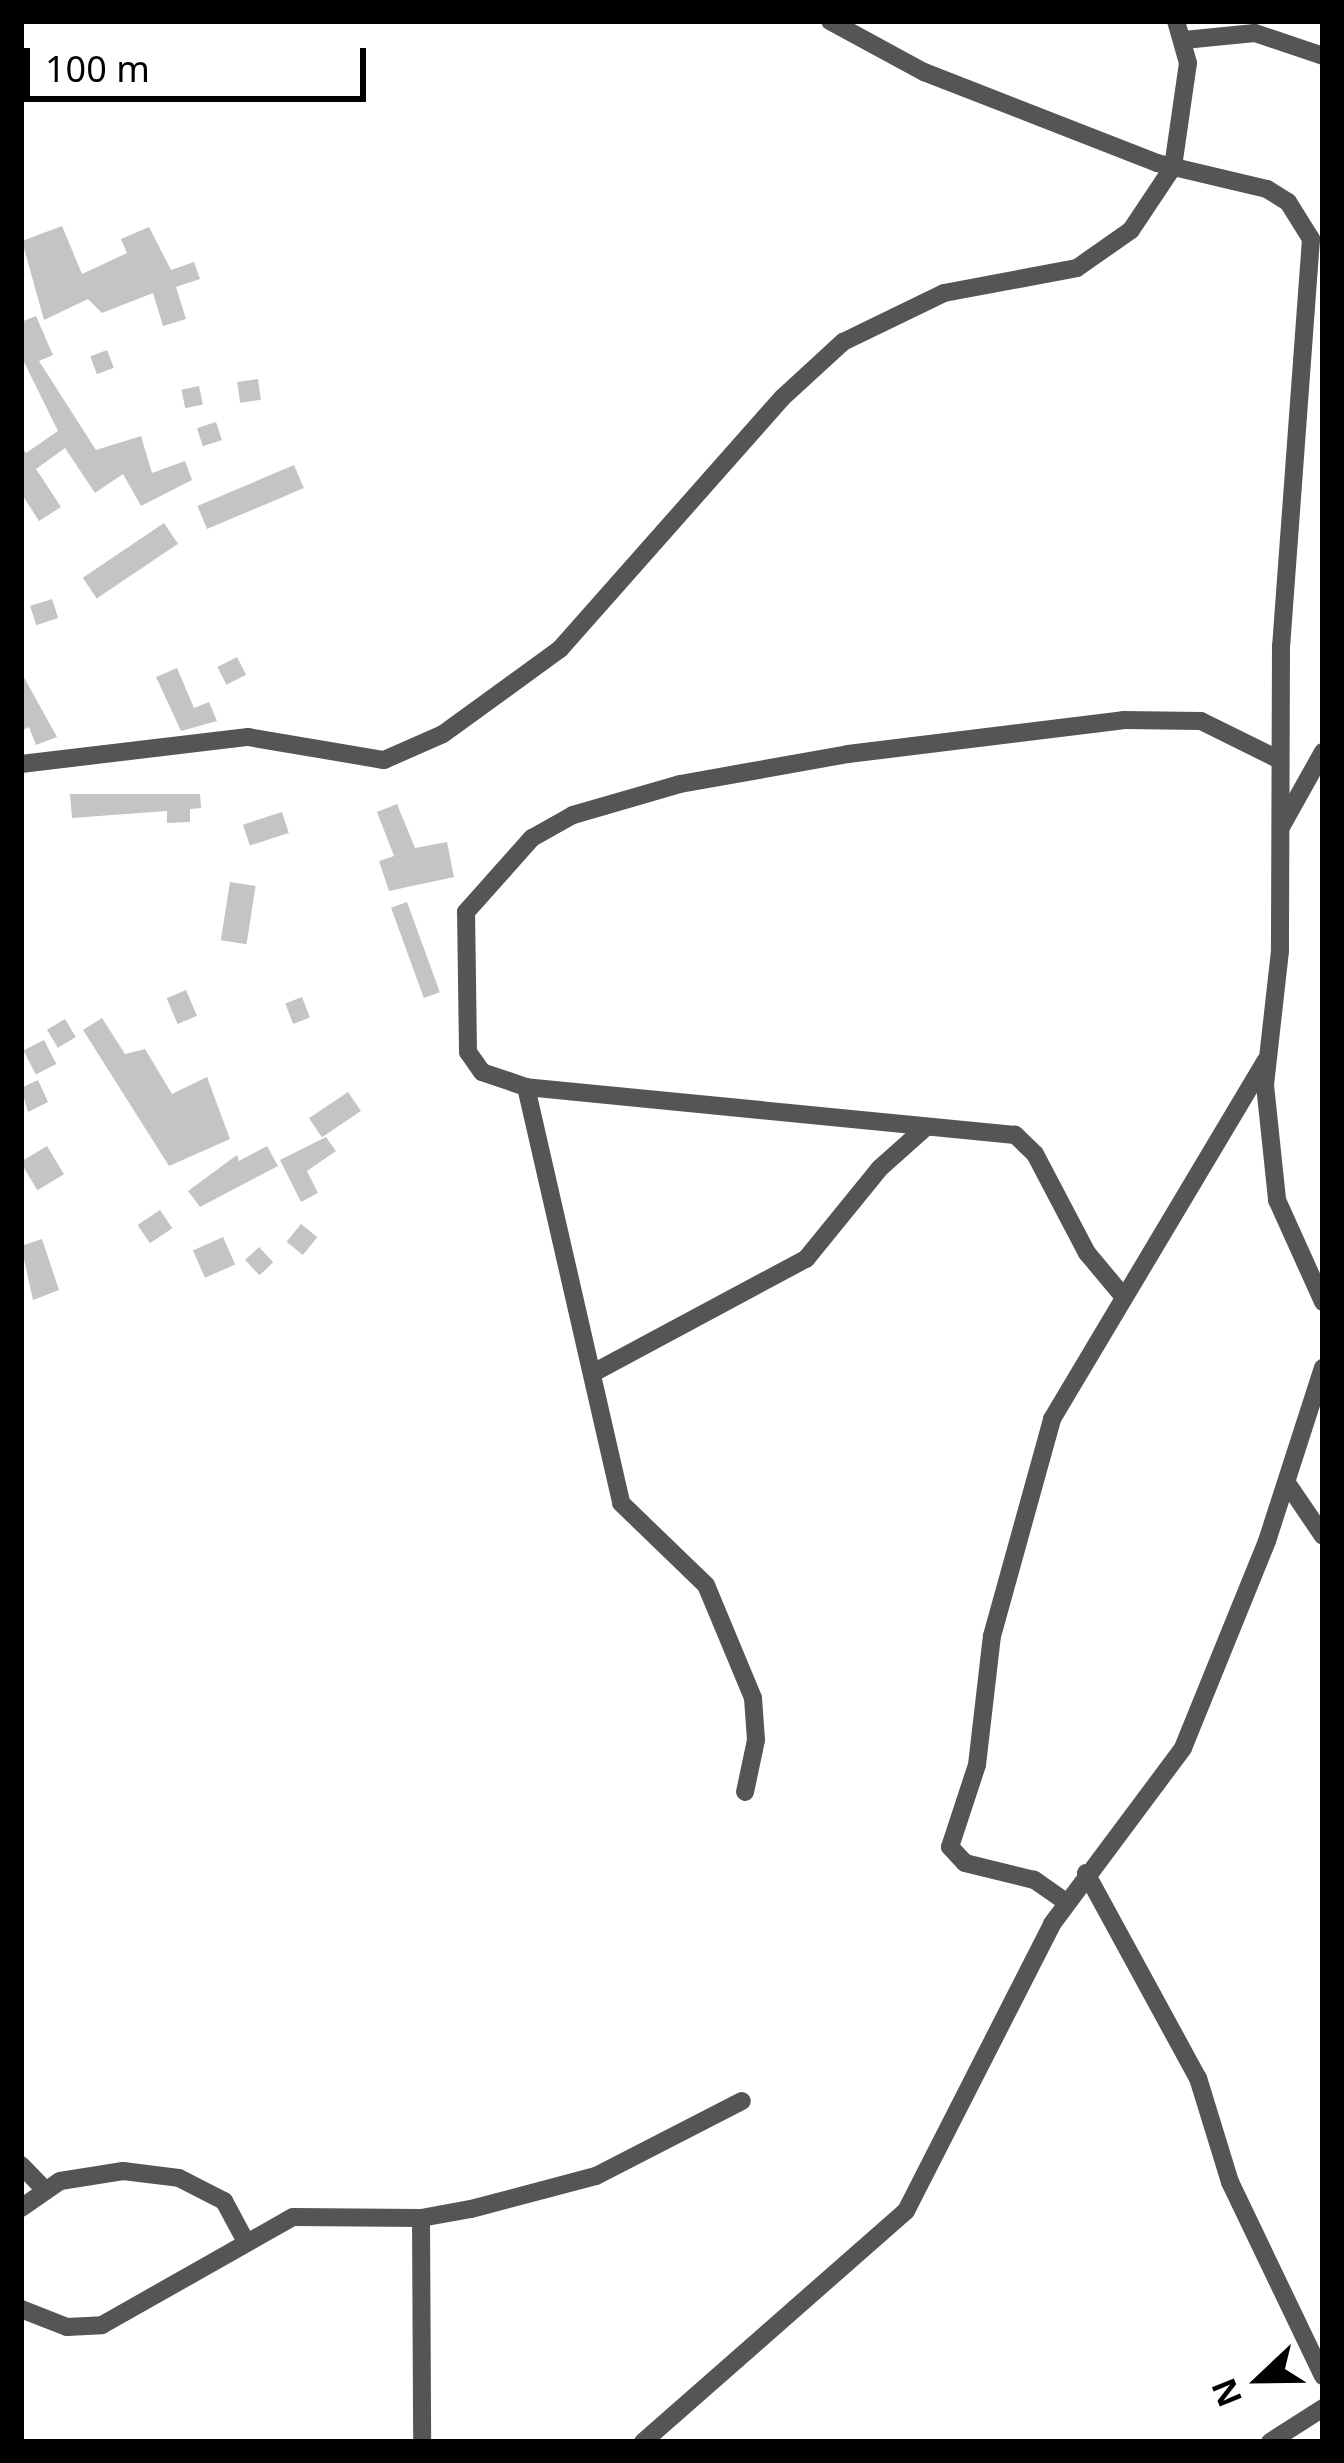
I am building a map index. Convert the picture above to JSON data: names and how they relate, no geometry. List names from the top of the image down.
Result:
{
  "scale_bar": "100 m",
  "north": "left"
}
